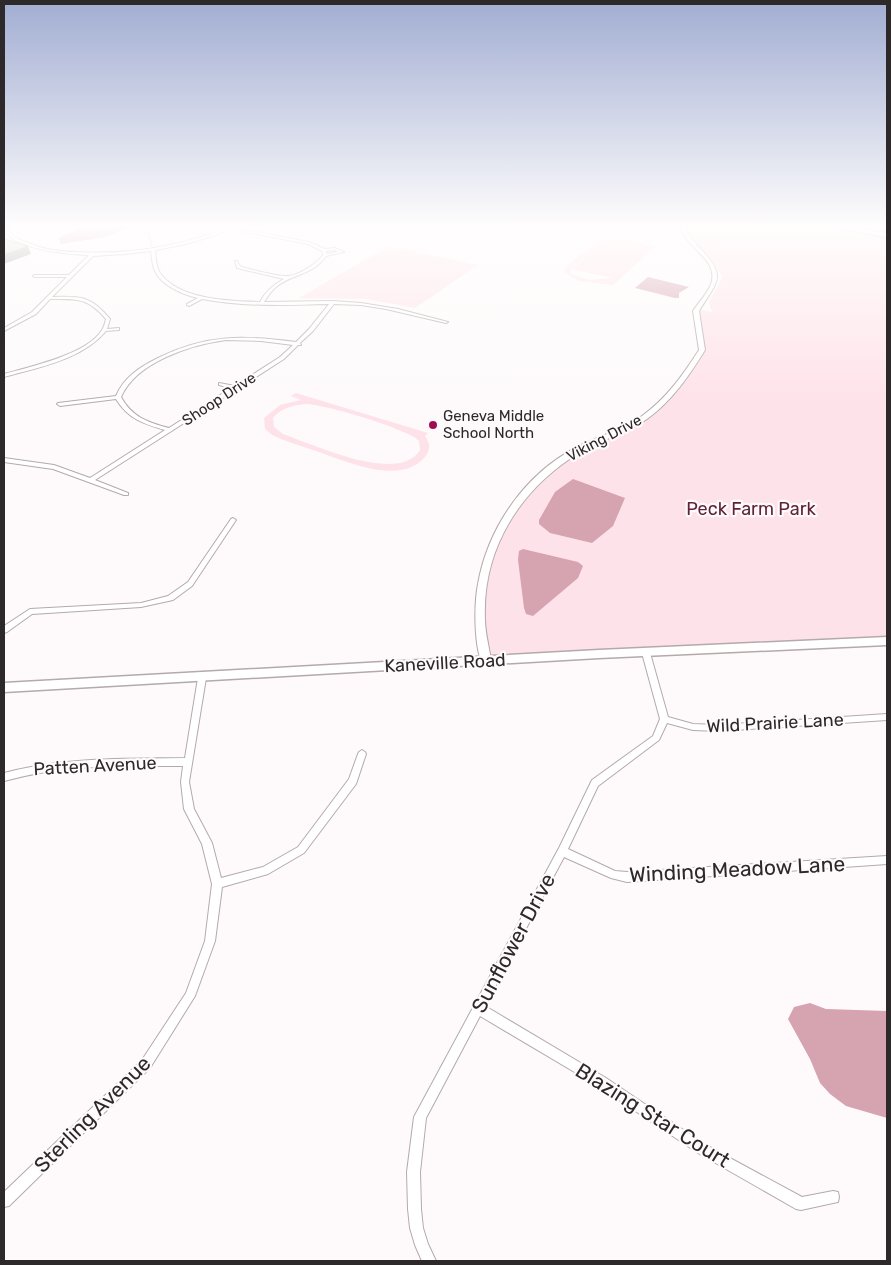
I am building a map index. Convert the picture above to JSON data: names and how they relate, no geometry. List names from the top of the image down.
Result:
{
  "streets": {
    "main road": ["Kaneville Road"],
    "street": [
      "Shoop Drive",
      "Viking Drive",
      "Wild Prairie Lane",
      "Patten Avenue",
      "Winding Meadow Lane",
      "Sunflower Drive",
      "Sterling Avenue",
      "Blazing Star Court"
    ]
  },
  "crossings": [
    ["Viking Drive", "Kaneville Road"],
    ["Kaneville Road", "Sterling Avenue"],
    ["Wild Prairie Lane", "Sunflower Drive"],
    ["Patten Avenue", "Sterling Avenue"],
    ["Winding Meadow Lane", "Sunflower Drive"],
    ["Sunflower Drive", "Blazing Star Court"]
  ],
  "parks": ["Peck Farm Park"],
  "places": ["Geneva Middle School North"]
}
